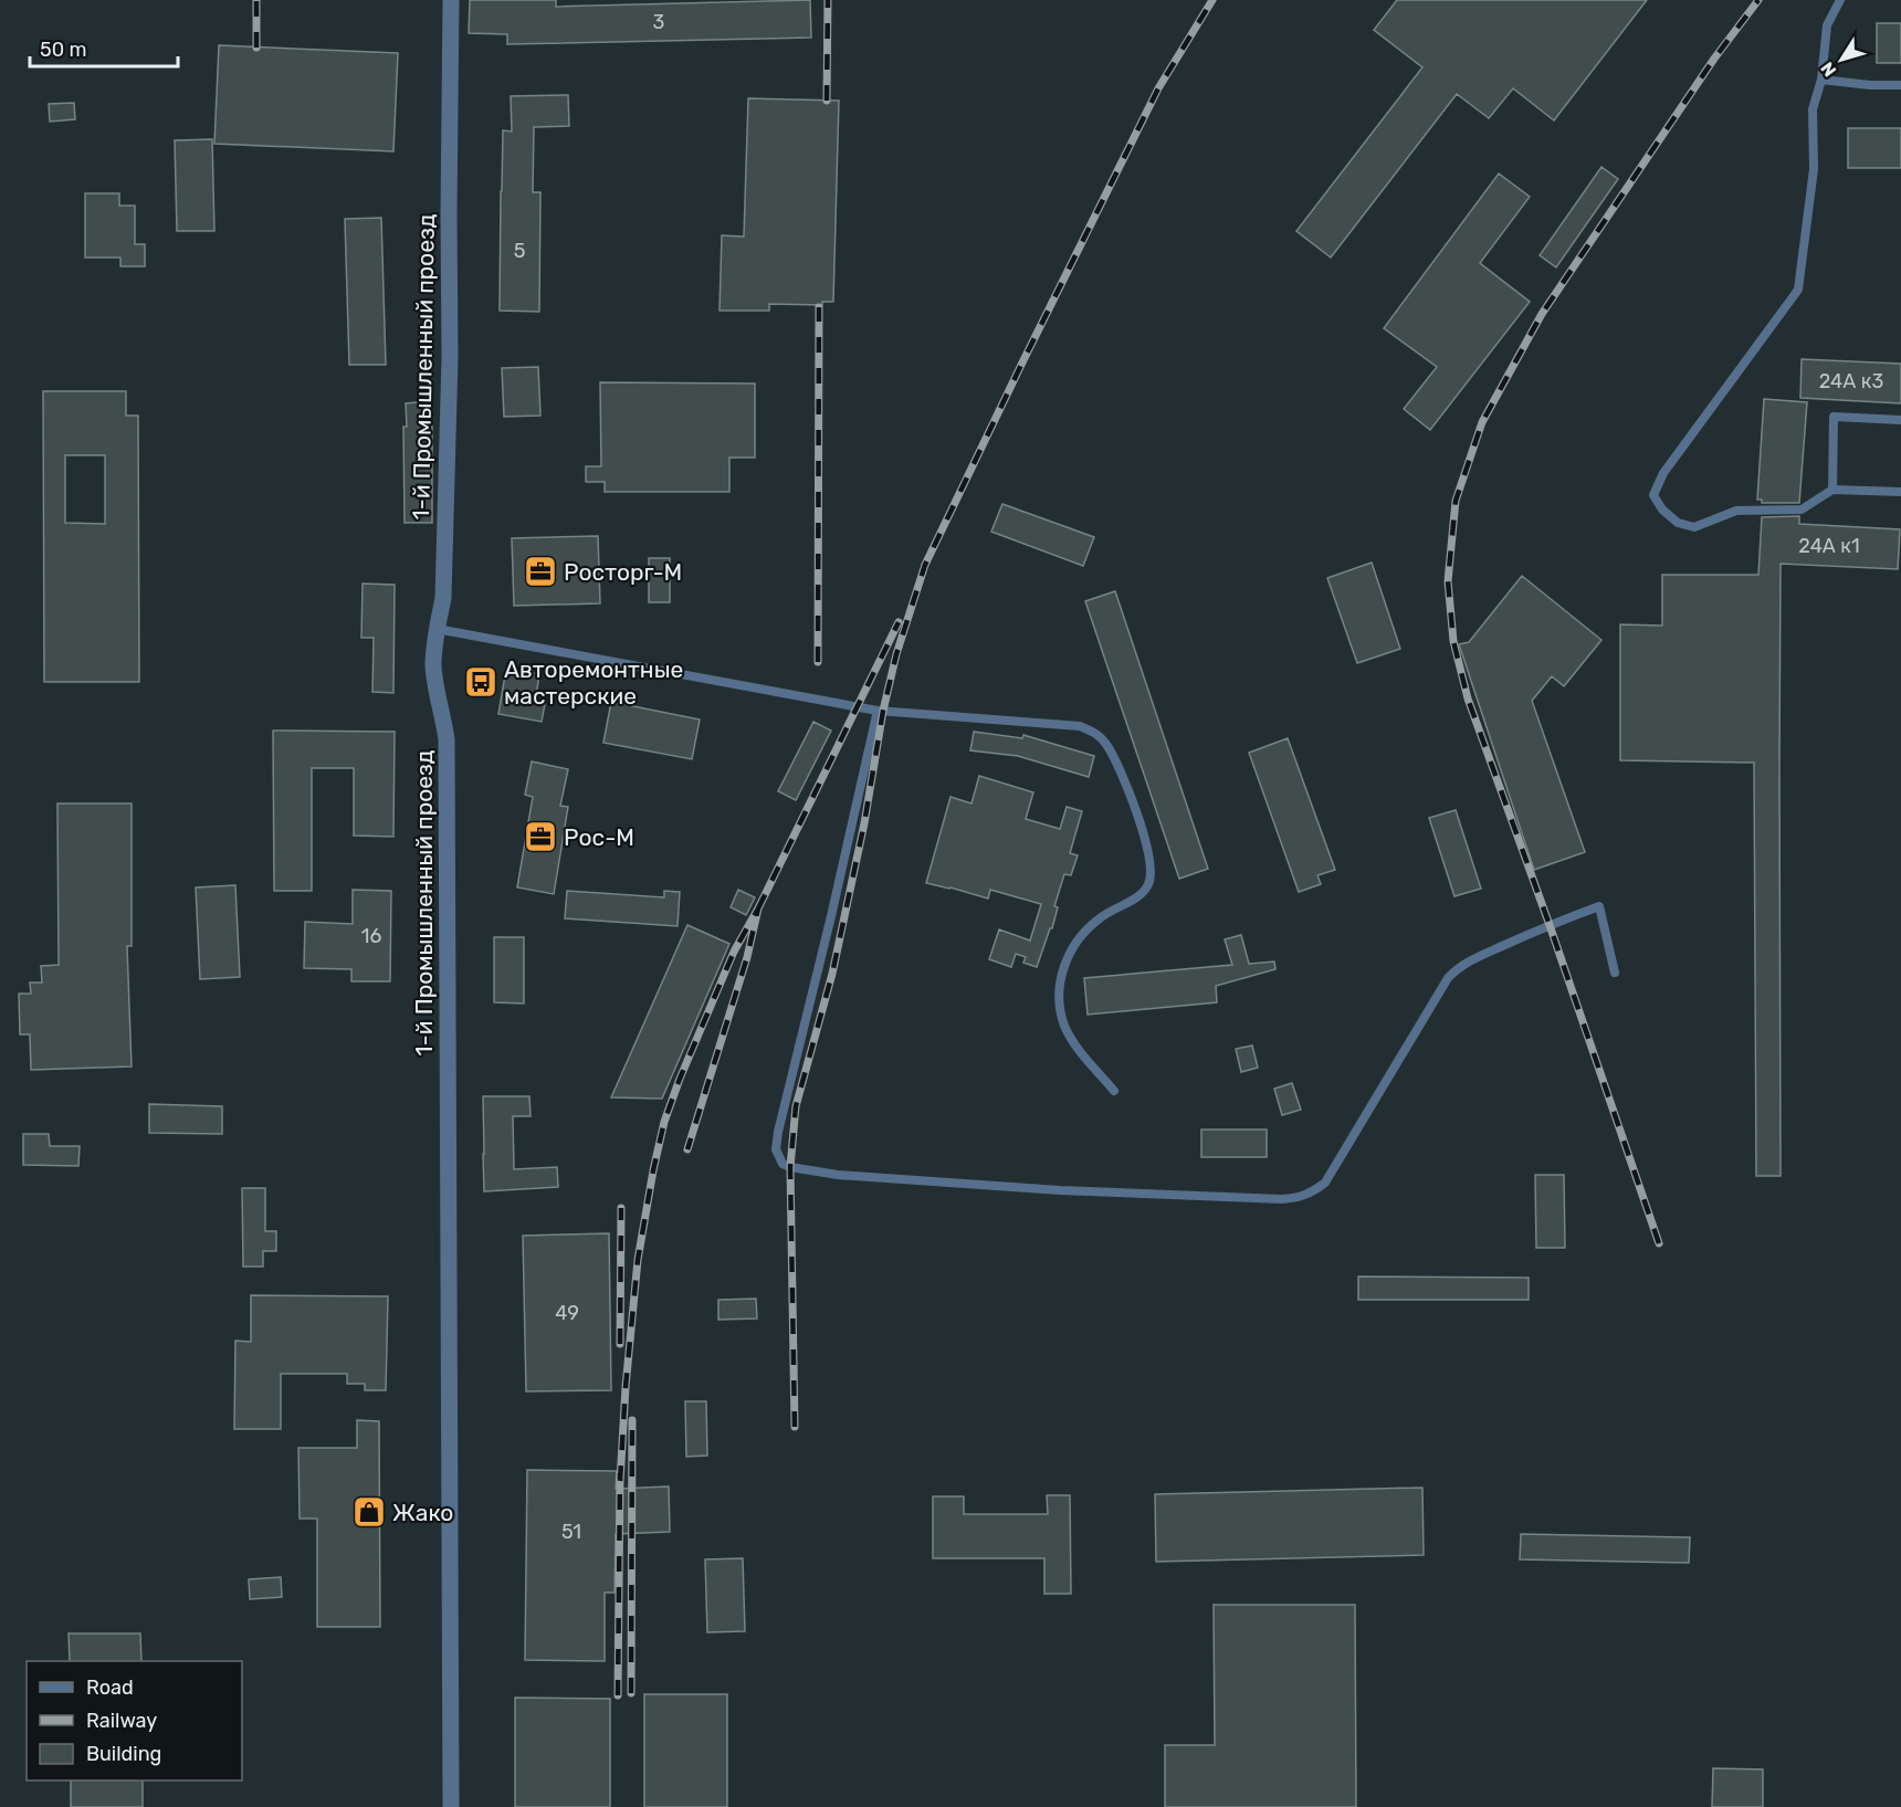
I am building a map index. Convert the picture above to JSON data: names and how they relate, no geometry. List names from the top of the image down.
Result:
{
  "streets": {
    "street": ["1-й Промышленный проезд"]
  },
  "places": {
    "office": ["Росторг-М", "Рос-М"],
    "bus stop": ["Авторемонтные мастерские"],
    "shop": ["Жако"]
  },
  "house_numbers": [
    "3",
    "5",
    "24А к3",
    "24А к1",
    "16",
    "49",
    "51"
  ],
  "legend": ["Road", "Railway", "Building"],
  "scale_bar": "50 m",
  "north": "bottom left"
}
